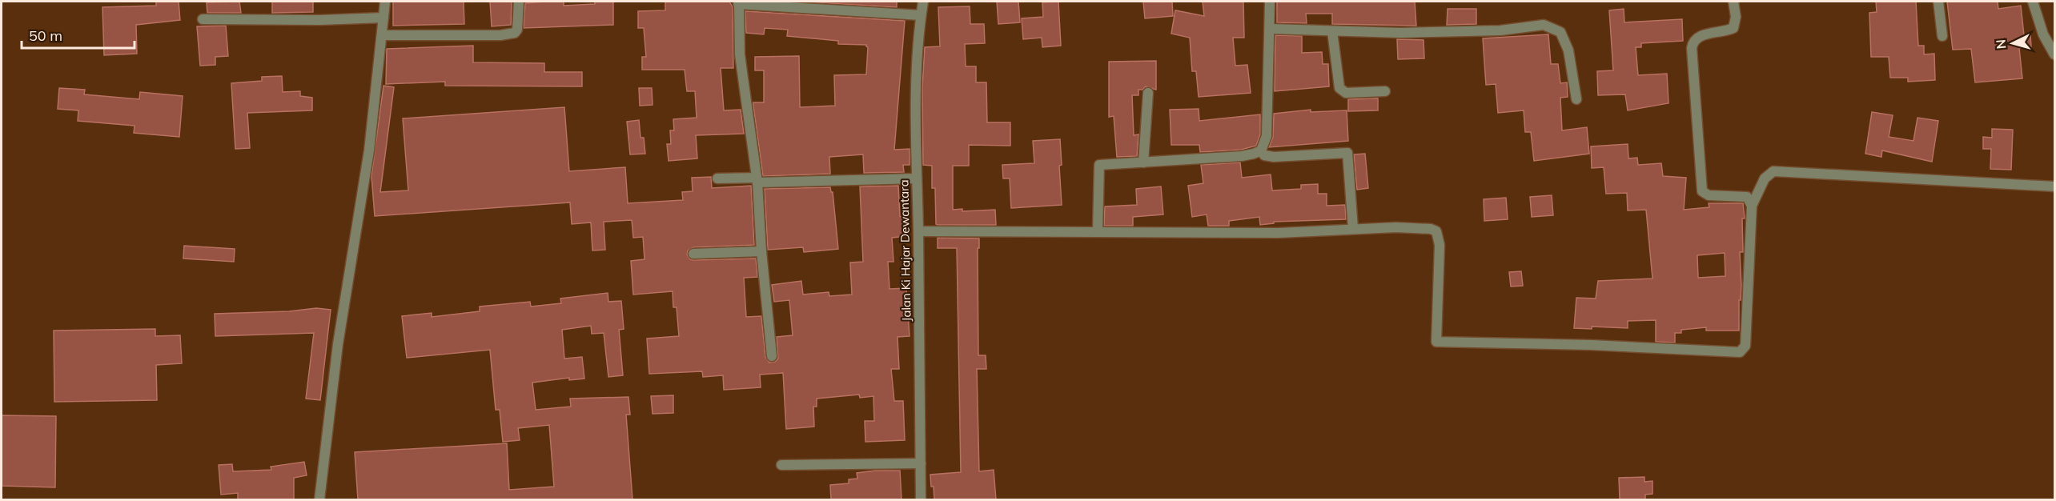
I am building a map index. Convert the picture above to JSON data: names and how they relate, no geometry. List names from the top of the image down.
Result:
{
  "streets": {
    "street": ["Jalan Ki Hajar Dewantara"]
  },
  "scale_bar": "50 m",
  "north": "left"
}
